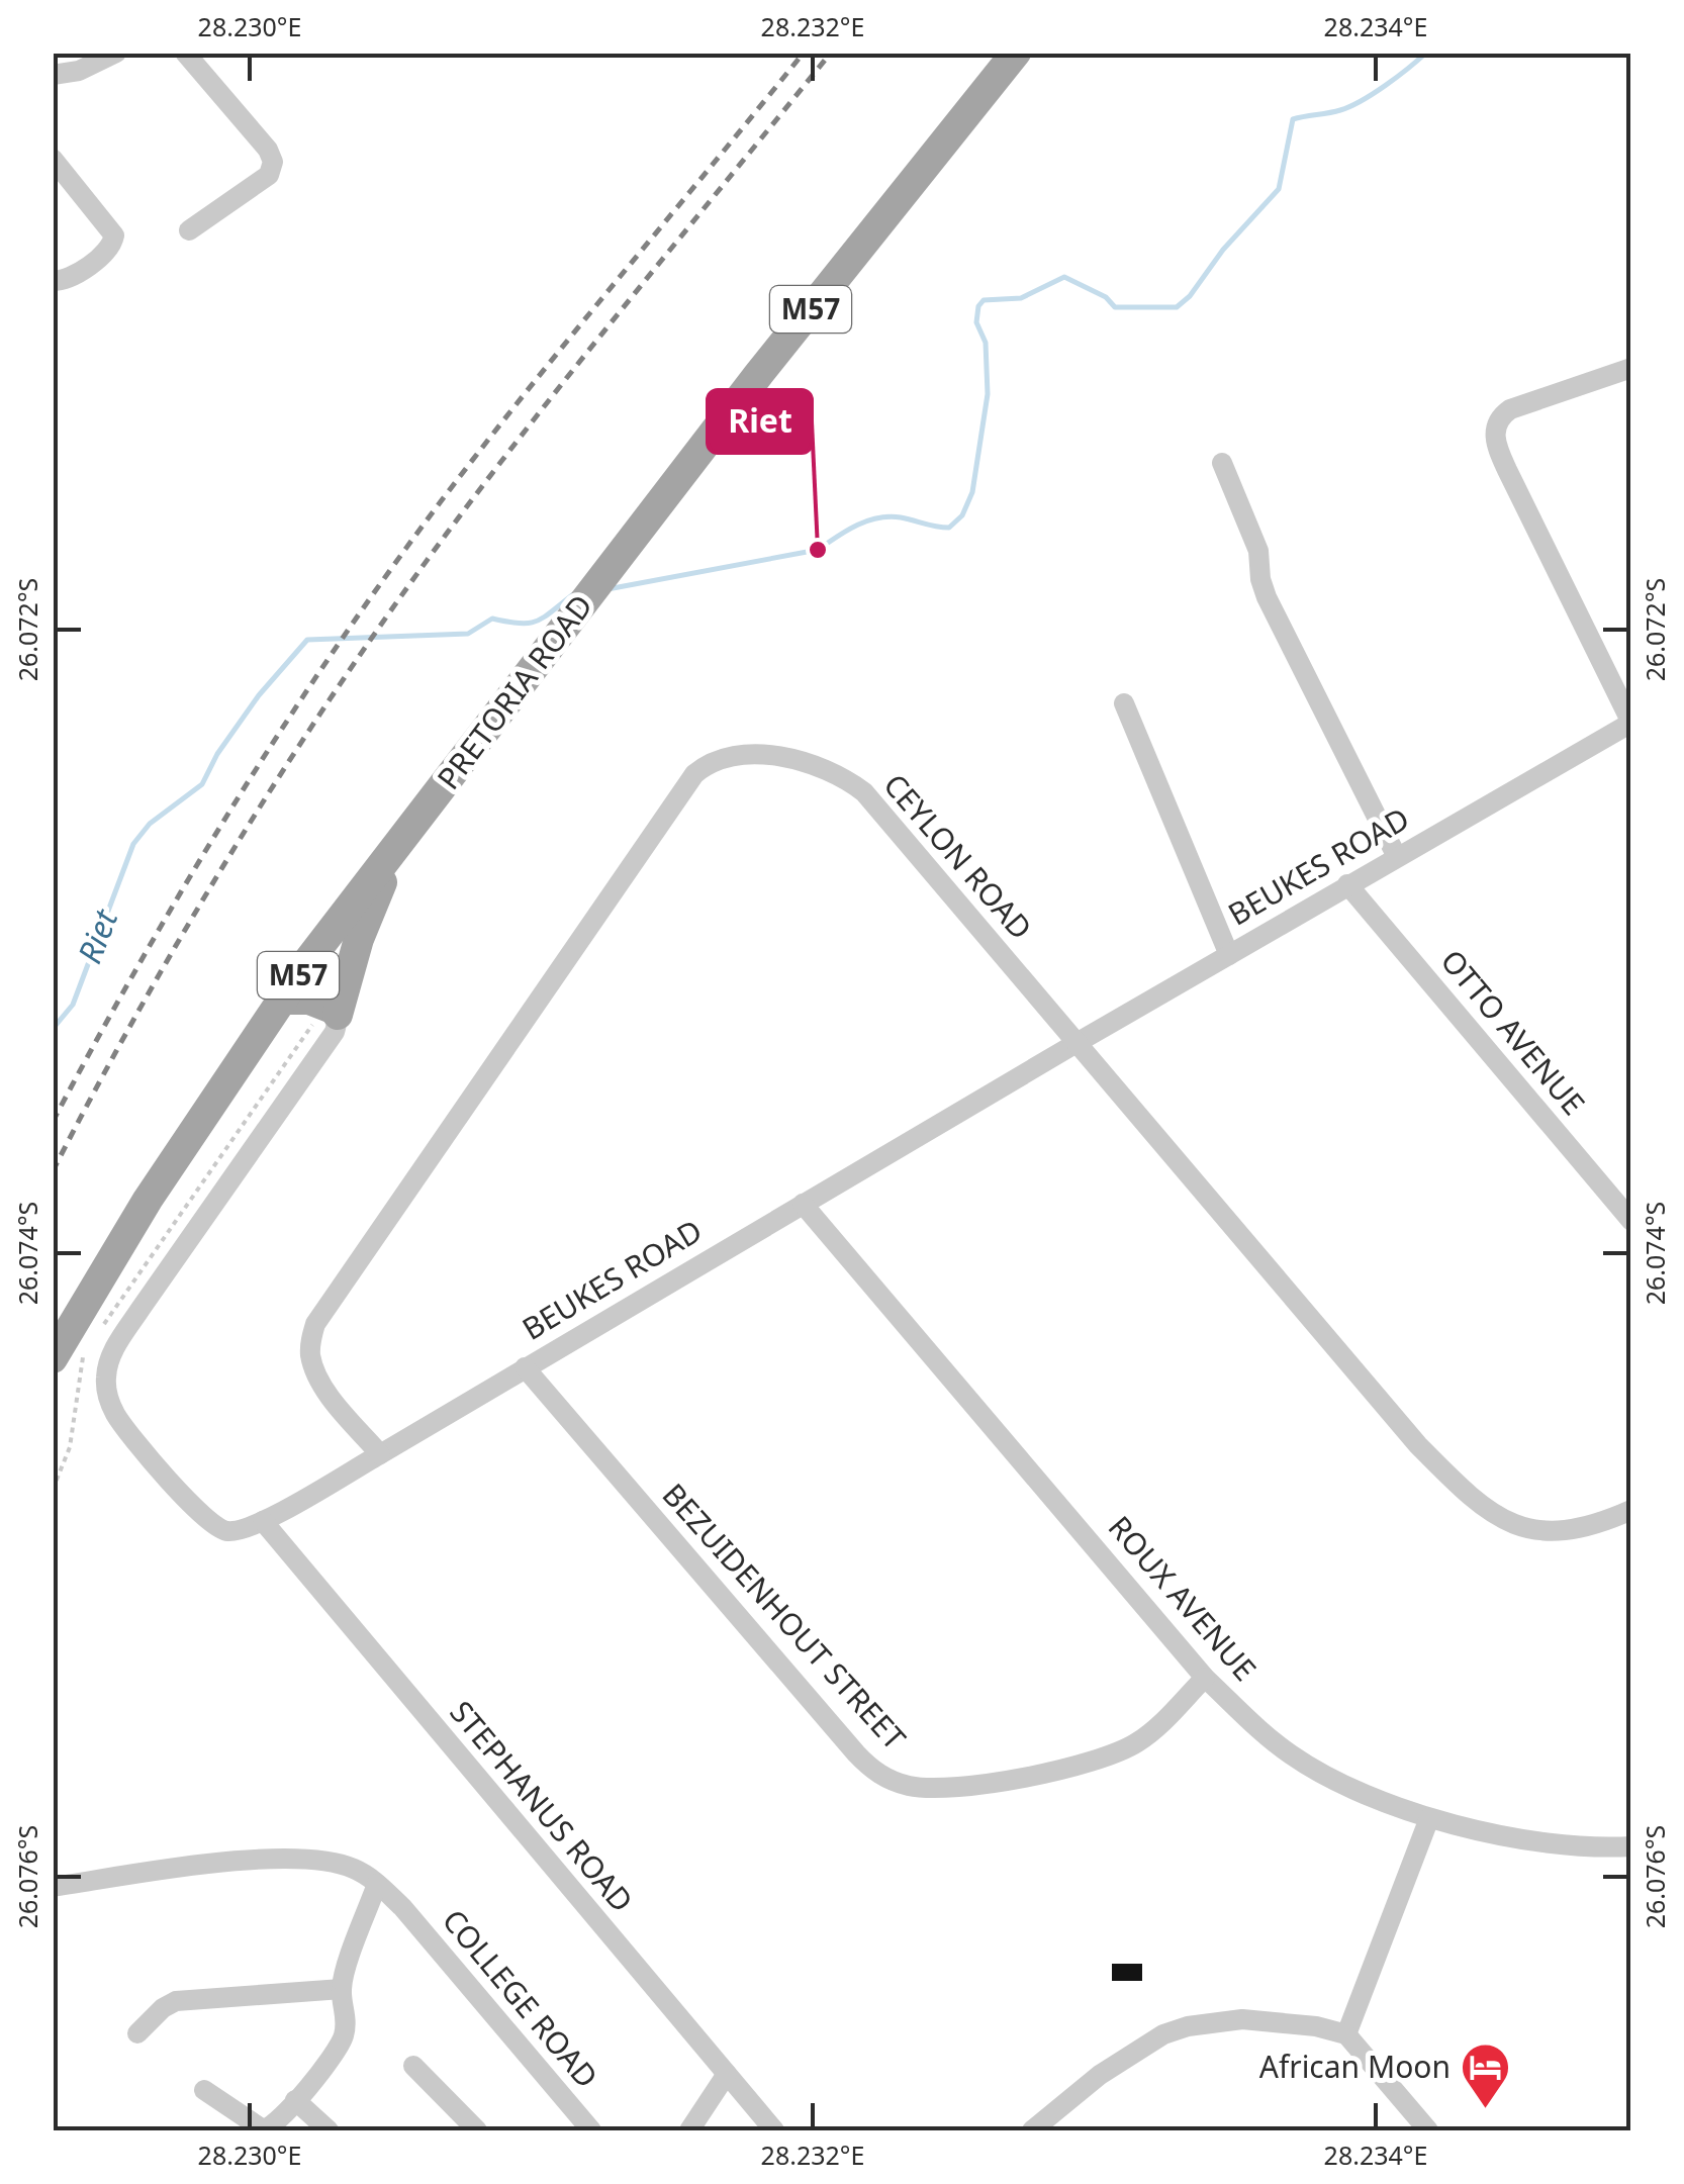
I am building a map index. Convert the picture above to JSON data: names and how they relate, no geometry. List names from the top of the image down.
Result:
{
  "streets": {
    "main road": ["M57", "PRETORIA ROAD"],
    "street": [
      "CEYLON ROAD",
      "BEUKES ROAD",
      "OTTO AVENUE",
      "ROUX AVENUE",
      "BEZUIDENHOUT STREET",
      "STEPHANUS ROAD",
      "COLLEGE ROAD"
    ]
  },
  "crossings": [
    ["CEYLON ROAD", "BEUKES ROAD"],
    ["BEUKES ROAD", "OTTO AVENUE"],
    ["BEUKES ROAD", "ROUX AVENUE"],
    ["BEUKES ROAD", "BEZUIDENHOUT STREET"],
    ["BEUKES ROAD", "STEPHANUS ROAD"],
    ["ROUX AVENUE", "BEZUIDENHOUT STREET"]
  ],
  "water": ["Riet"],
  "places": {
    "other": ["Riet"],
    "hotel": ["African Moon"]
  },
  "coordinates": [
    "28.230°E",
    "28.232°E",
    "28.234°E",
    "26.072°S",
    "26.074°S",
    "26.076°S"
  ]
}
